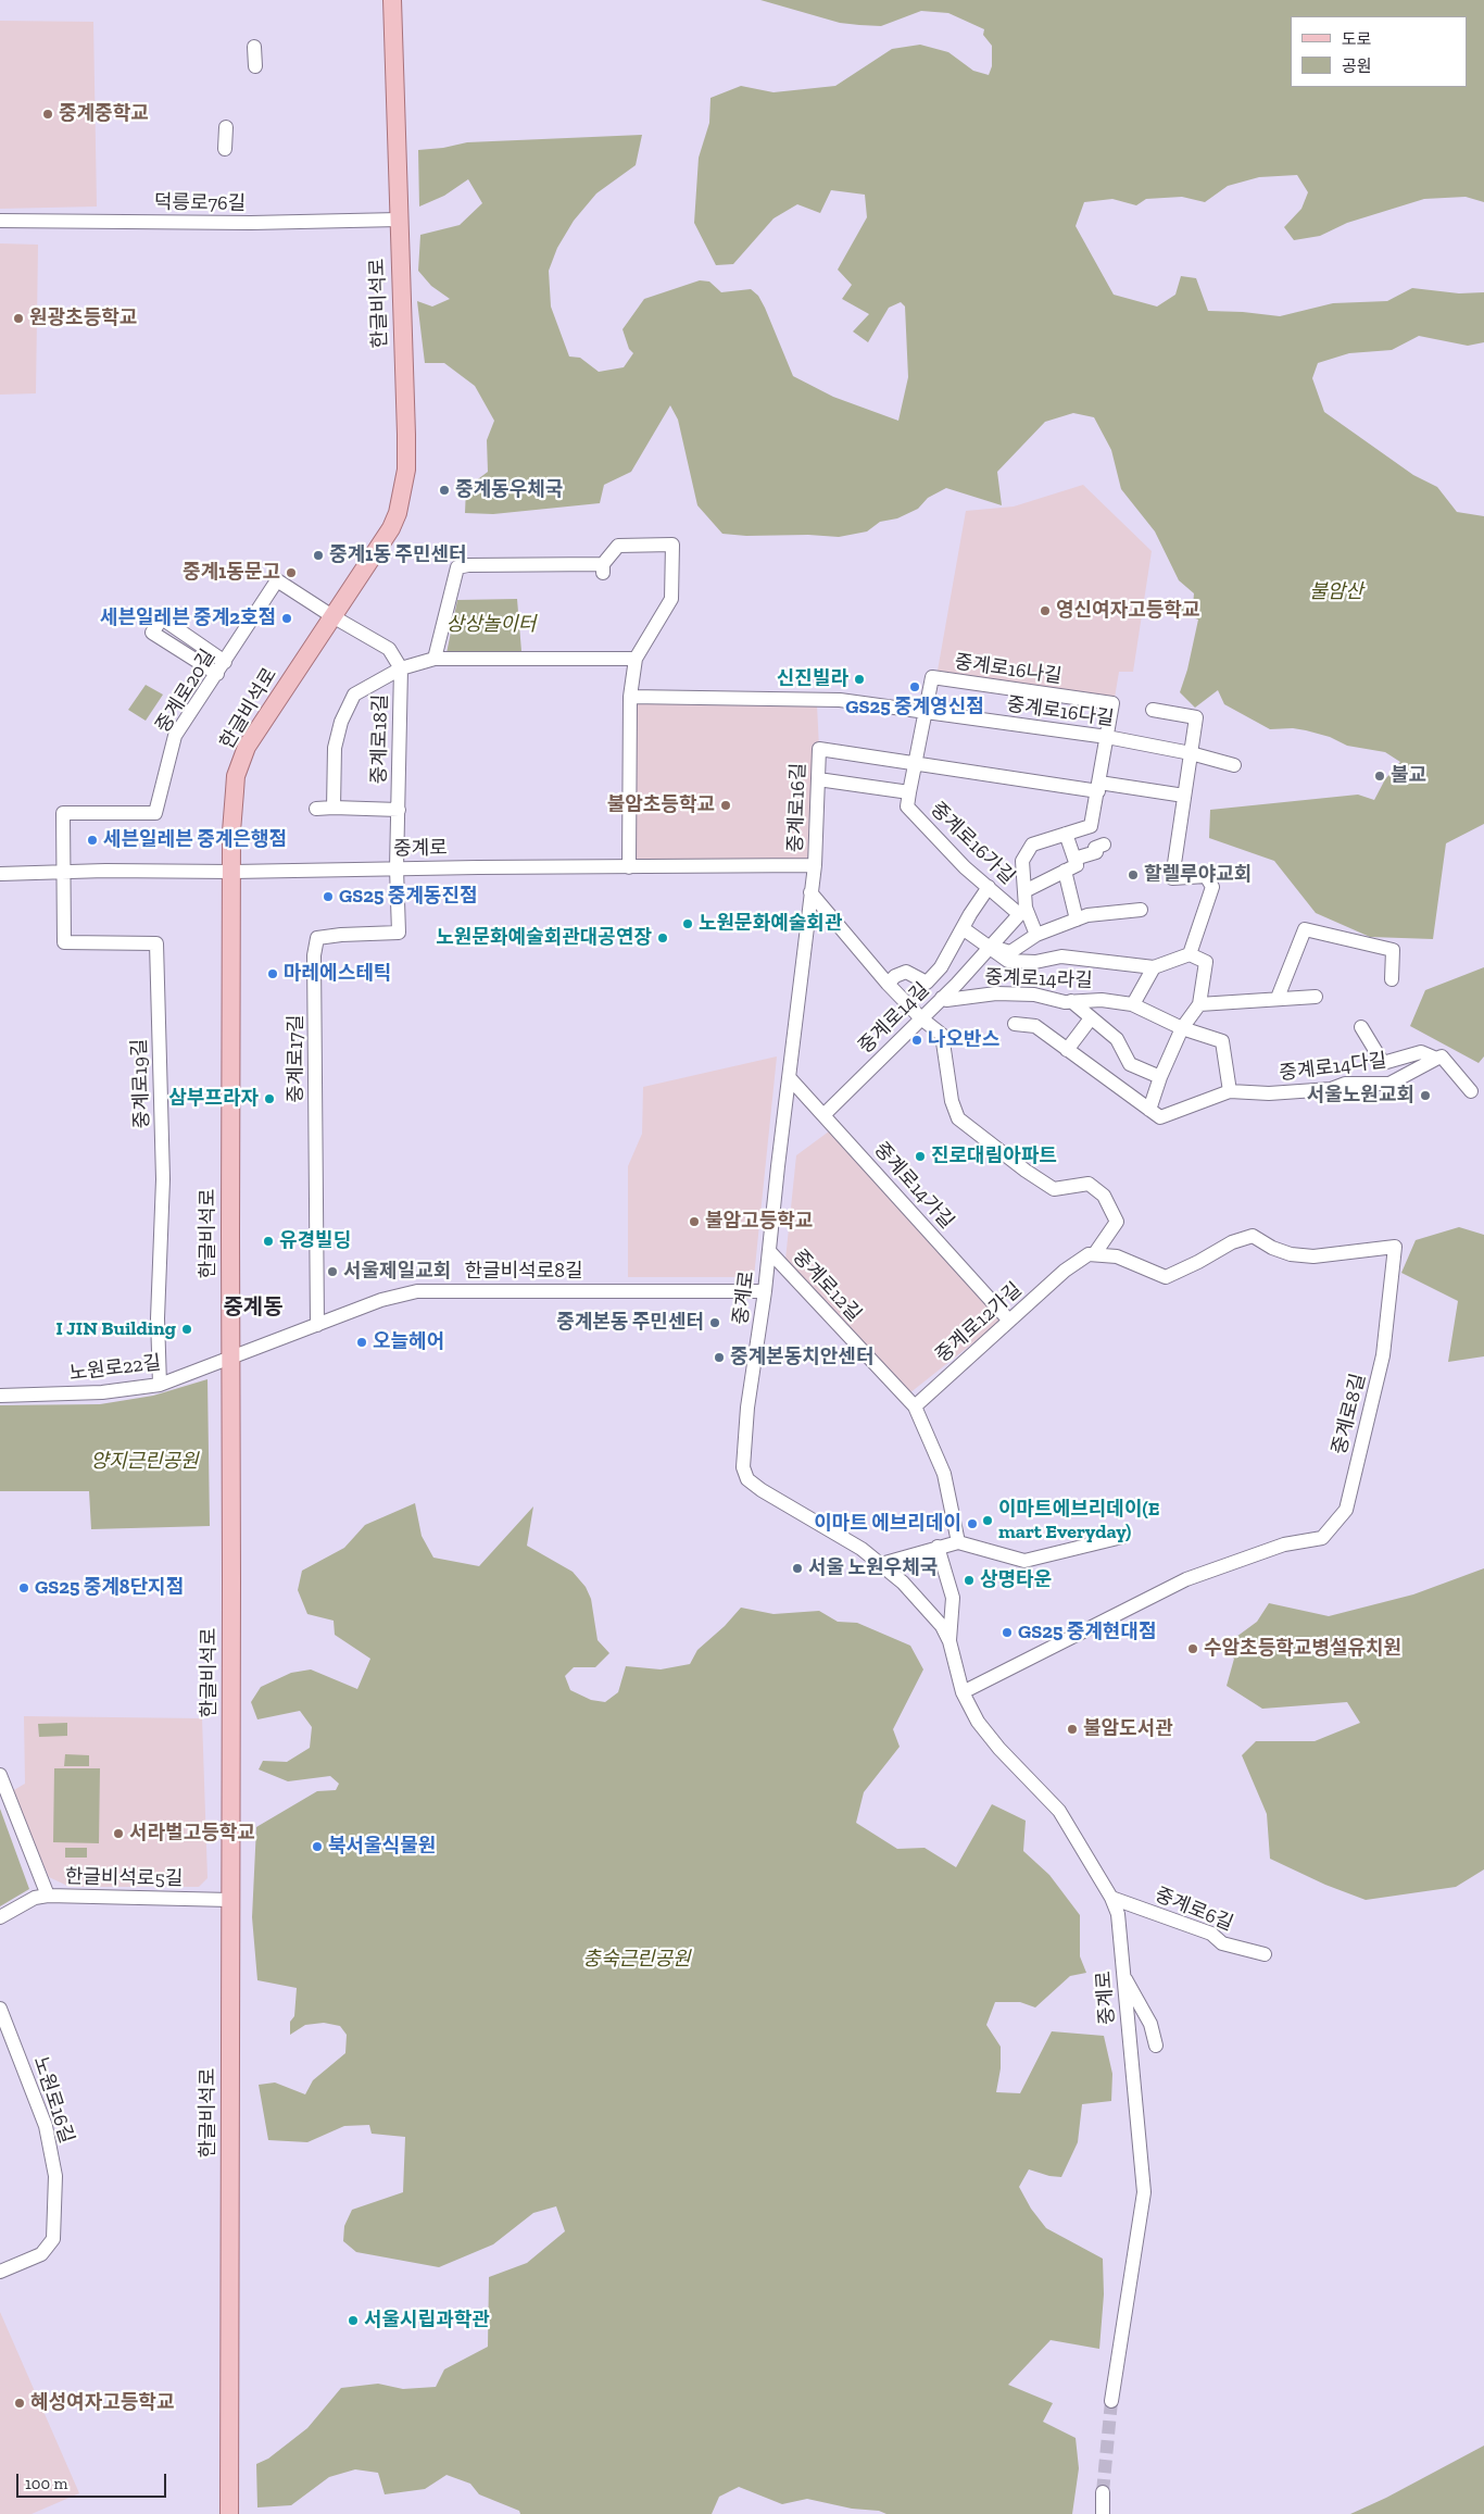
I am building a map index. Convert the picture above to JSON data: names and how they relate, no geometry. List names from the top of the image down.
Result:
{
  "streets": {
    "main road": ["한글비석로"],
    "street": [
      "덕릉로76길",
      "중계로16나길",
      "중계로20길",
      "중계로16다길",
      "중계로18길",
      "중계로16길",
      "중계로16가길",
      "중계로",
      "중계로14라길",
      "중계로14길",
      "중계로17길",
      "중계로14다길",
      "중계로19길",
      "중계로14가길",
      "한글비석로8길",
      "중계로12길",
      "중계로12가길",
      "노원로22길",
      "중계로8길",
      "한글비석로5길",
      "중계로6길",
      "노원로16길"
    ]
  },
  "crossings": [
    ["덕릉로76길", "한글비석로"],
    ["한글비석로", "중계로20길"],
    ["한글비석로", "중계로18길"],
    ["한글비석로", "중계로"],
    ["한글비석로", "한글비석로8길"],
    ["한글비석로", "노원로22길"],
    ["한글비석로", "한글비석로5길"],
    ["중계로16나길", "중계로16다길"],
    ["중계로16나길", "중계로16길"],
    ["중계로20길", "중계로18길"],
    ["중계로20길", "중계로"],
    ["중계로20길", "중계로19길"],
    ["중계로18길", "중계로"],
    ["중계로18길", "중계로17길"],
    ["중계로16길", "중계로16가길"],
    ["중계로16길", "중계로"],
    ["중계로16가길", "중계로14길"],
    ["중계로", "중계로17길"],
    ["중계로", "중계로19길"],
    ["중계로", "중계로14가길"],
    ["중계로", "한글비석로8길"],
    ["중계로", "중계로12길"],
    ["중계로", "중계로8길"],
    ["중계로", "중계로6길"],
    ["중계로14라길", "중계로14길"],
    ["중계로14라길", "중계로14다길"],
    ["중계로14길", "중계로14가길"],
    ["중계로17길", "한글비석로8길"],
    ["중계로19길", "노원로22길"],
    ["중계로14가길", "중계로12가길"],
    ["한글비석로8길", "노원로22길"],
    ["중계로12길", "중계로12가길"],
    ["중계로12가길", "중계로8길"]
  ],
  "districts": ["중계동"],
  "parks": [
    "불암산",
    "상상놀이터",
    "양지근린공원",
    "충숙근린공원"
  ],
  "places": [
    "중계중학교",
    "원광초등학교",
    "중계동우체국",
    "중계1동 주민센터",
    "중계1동문고",
    "영신여자고등학교",
    "세븐일레븐 중계2호점",
    "신진빌라",
    "GS25 중계영신점",
    "불교",
    "불암초등학교",
    "세븐일레븐 중계은행점",
    "할렐루야교회",
    "GS25 중계동진점",
    "노원문화예술회관",
    "노원문화예술회관대공연장",
    "마레에스테틱",
    "나오반스",
    "서울노원교회",
    "삼부프라자",
    "진로대림아파트",
    "불암고등학교",
    "유경빌딩",
    "서울제일교회",
    "중계본동 주민센터",
    "I JIN Building",
    "오늘헤어",
    "중계본동치안센터",
    "이마트에브리데이(E mart Everyday)",
    "이마트 에브리데이",
    "서울 노원우체국",
    "상명타운",
    "GS25 중계8단지점",
    "GS25 중계현대점",
    "수암초등학교병설유치원",
    "불암도서관",
    "서라벌고등학교",
    "북서울식물원",
    "서울시립과학관",
    "혜성여자고등학교"
  ],
  "legend": ["도로", "공원"],
  "scale_bar": "100 m"
}
